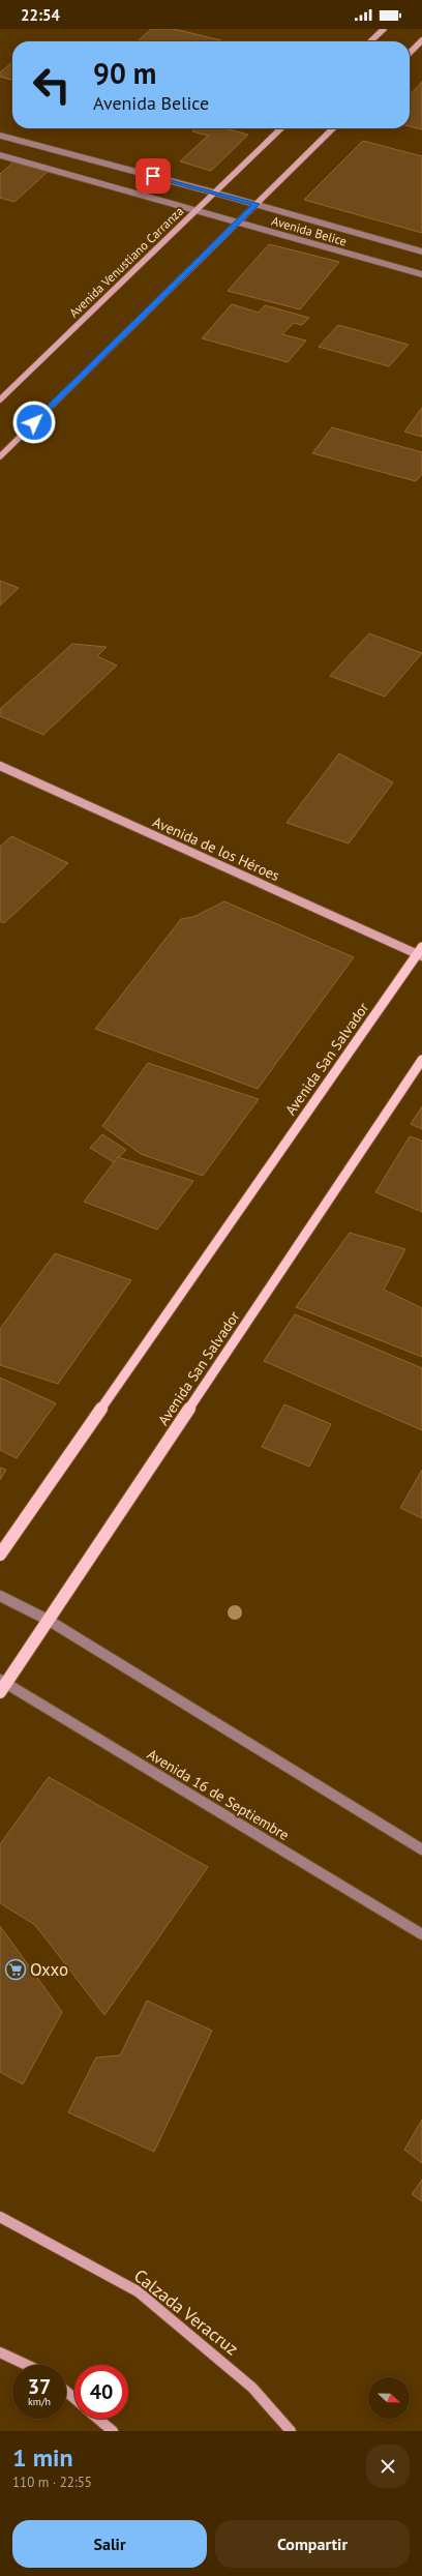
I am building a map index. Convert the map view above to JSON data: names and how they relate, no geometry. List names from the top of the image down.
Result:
{
  "streets": {
    "main road": ["Avenida San Salvador"],
    "street": [
      "Avenida Belice",
      "Avenida Venustiano Carranza",
      "Avenida de los Héroes",
      "Avenida 16 de Septiembre",
      "Calzada Veracruz"
    ]
  },
  "crossings": [
    ["Avenida Belice", "Avenida Venustiano Carranza"],
    ["Avenida de los Héroes", "Avenida San Salvador"],
    ["Avenida San Salvador", "Avenida 16 de Septiembre"]
  ],
  "places": {
    "supermarket": ["Oxxo"]
  },
  "north": "right",
  "page": {
    "status": "22:54",
    "turn": ["90 m", "Avenida Belice"],
    "speed": "37 km/h",
    "limit": "40",
    "heading": ["1 min", "110 m · 22:55"],
    "buttons": ["Salir", "Compartir"]
  }
}
